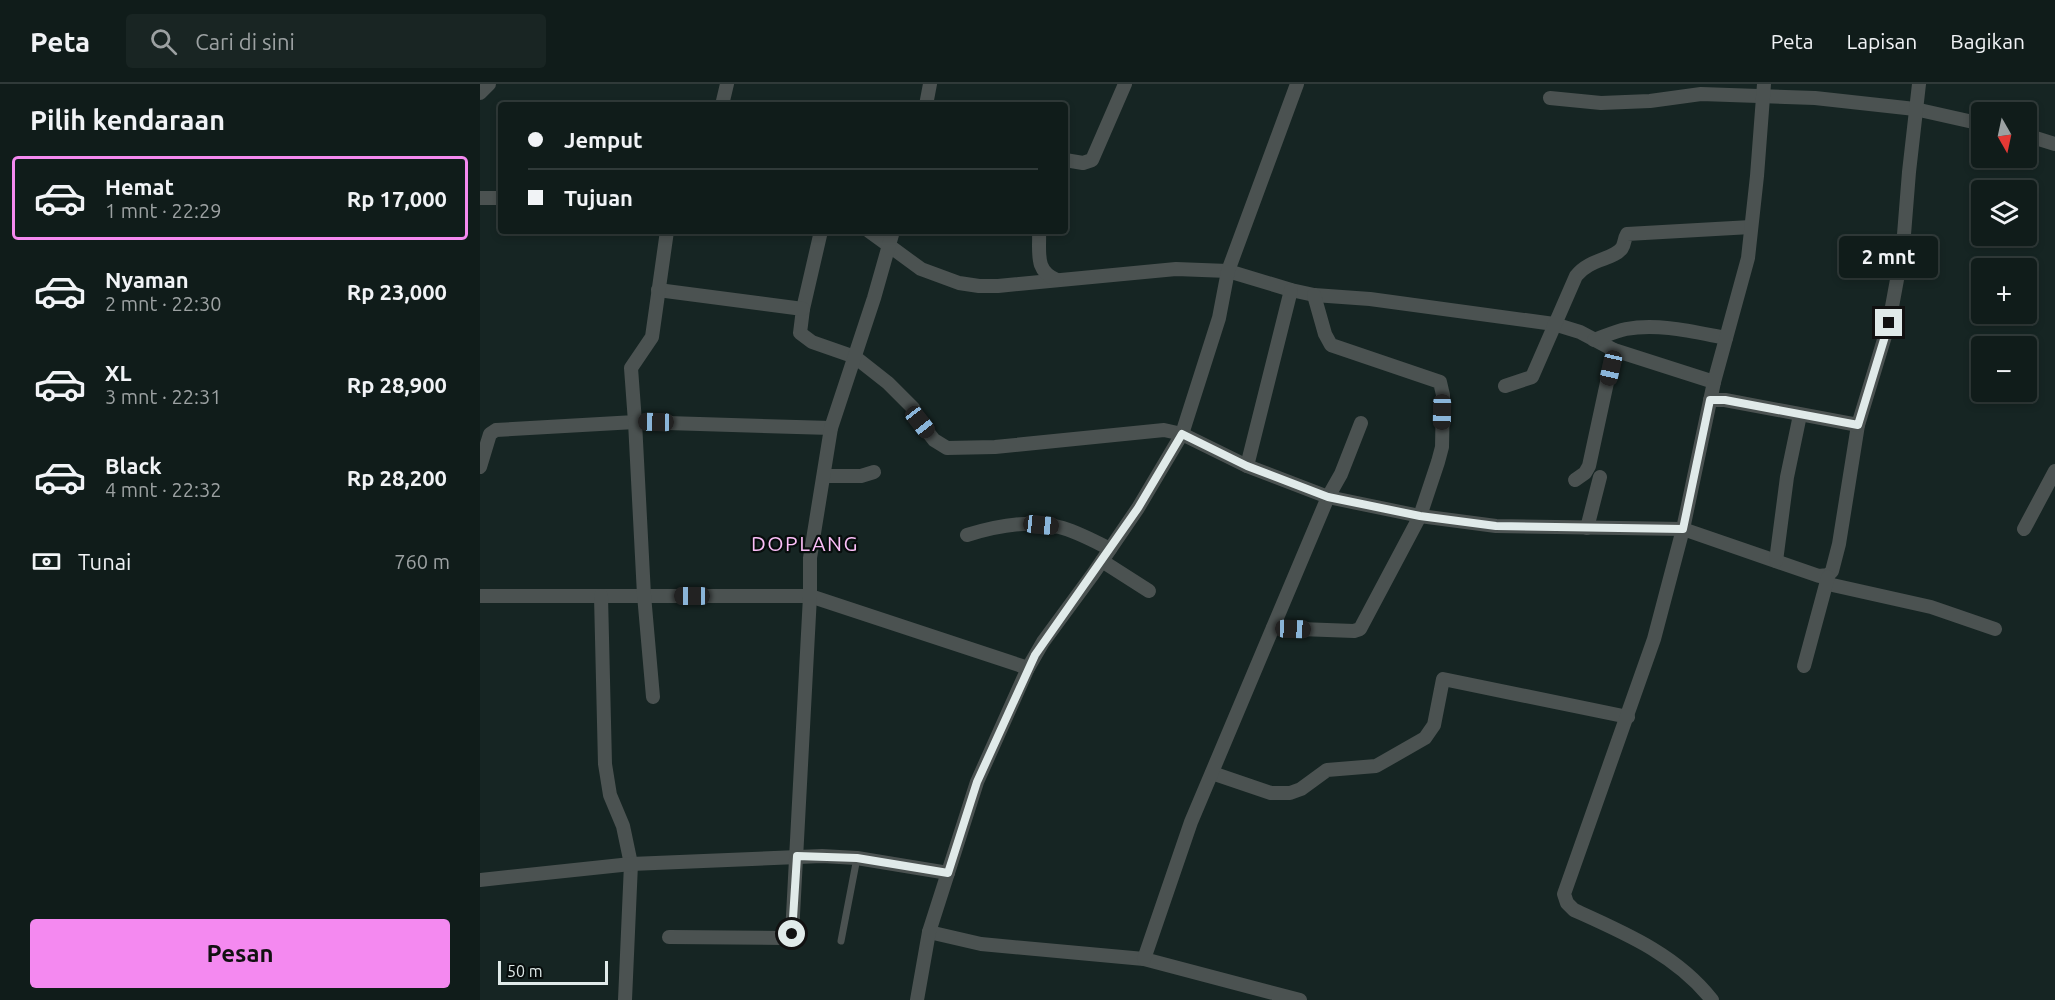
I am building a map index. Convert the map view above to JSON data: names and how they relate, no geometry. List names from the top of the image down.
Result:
{
  "districts": ["DOPLANG"],
  "scale_bar": "50 m",
  "north": "bottom",
  "page": {
    "header": "Peta",
    "search": "Cari di sini",
    "nav": ["Peta", "Lapisan", "Bagikan"],
    "heading": "Pilih kendaraan",
    "map_buttons": ["+", "−"],
    "banner": ["Jemput", "Tujuan"],
    "list": [
      {
        "name": "Hemat",
        "note": "1 mnt · 22:29",
        "value": "Rp 17,000"
      },
      {
        "name": "Nyaman",
        "note": "2 mnt · 22:30",
        "value": "Rp 23,000"
      },
      {
        "name": "XL",
        "note": "3 mnt · 22:31",
        "value": "Rp 28,900"
      },
      {
        "name": "Black",
        "note": "4 mnt · 22:32",
        "value": "Rp 28,200"
      }
    ],
    "bubble": "2 mnt",
    "pay": ["Tunai", "760 m"],
    "buttons": "Pesan",
    "scale": "50 m"
  }
}
